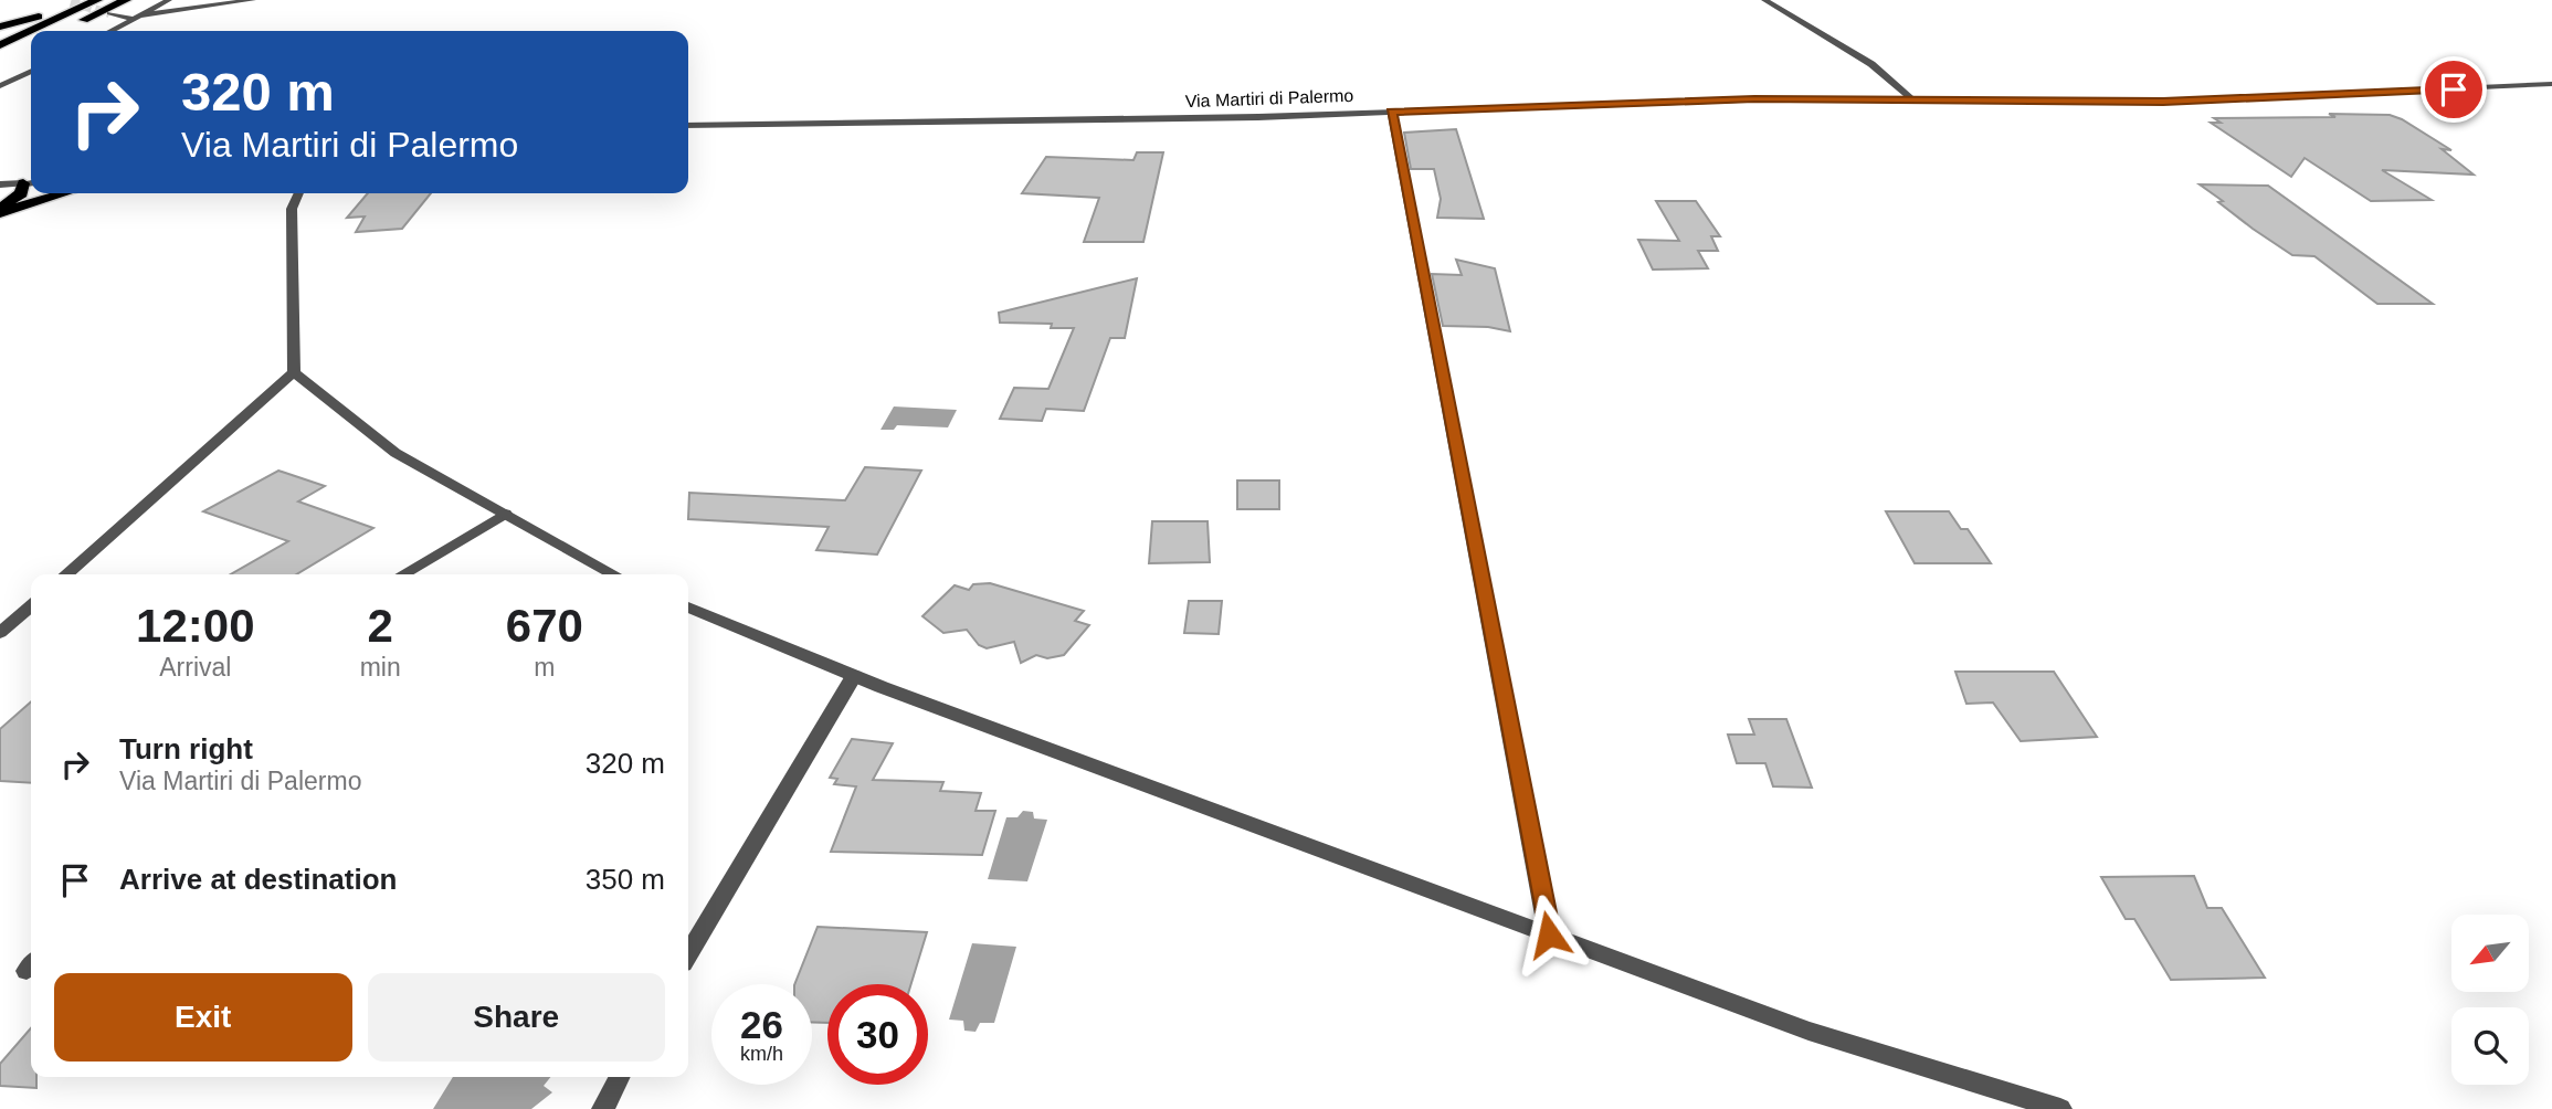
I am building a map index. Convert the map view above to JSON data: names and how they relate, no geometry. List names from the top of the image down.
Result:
{
  "streets": {
    "street": ["Via Martiri di Palermo"]
  },
  "north": "bottom left",
  "page": {
    "turn": ["320 m", "Via Martiri di Palermo"],
    "eta": [
      "12:00",
      "Arrival",
      "2",
      "min",
      "670",
      "m"
    ],
    "list": [
      {
        "name": "Turn right",
        "note": "Via Martiri di Palermo",
        "value": "320 m"
      },
      {
        "name": "Arrive at destination",
        "value": "350 m"
      }
    ],
    "buttons": ["Exit", "Share"],
    "speed": "26 km/h",
    "limit": "30"
  }
}
